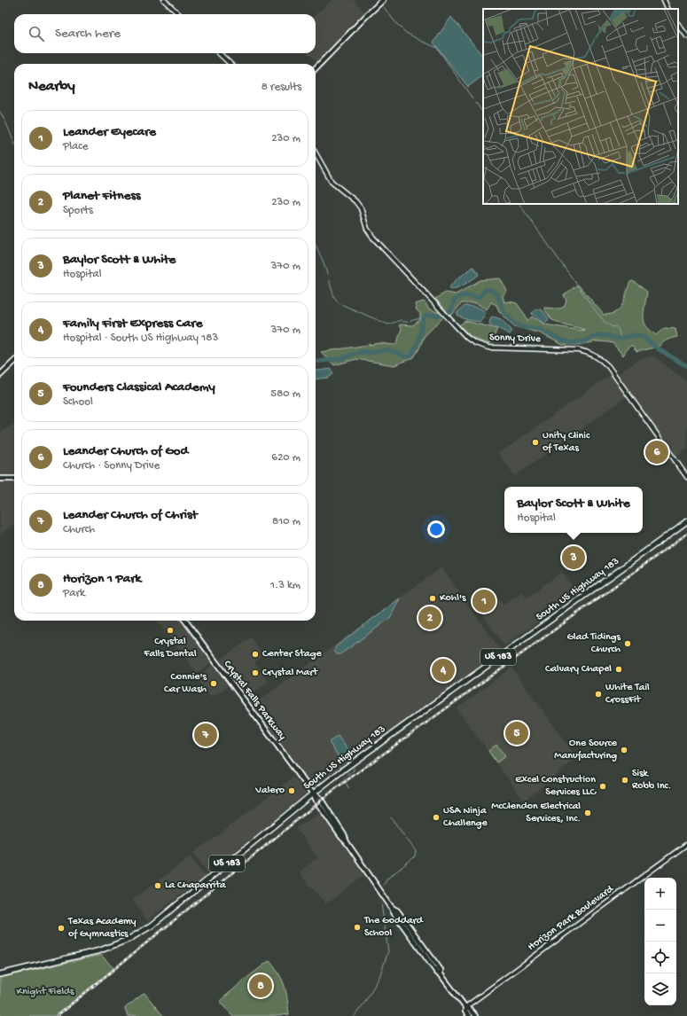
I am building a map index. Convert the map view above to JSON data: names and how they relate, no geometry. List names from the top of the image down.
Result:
{
  "streets": {
    "main road": ["South US Highway 183", "US 183", "Crystal Falls Parkway"],
    "street": ["Sonny Drive", "Horizon Park Boulevard"]
  },
  "crossings": [
    ["South US Highway 183", "Crystal Falls Parkway"],
    ["Crystal Falls Parkway", "Horizon Park Boulevard"]
  ],
  "parks": ["Knight Fields"],
  "places": [
    "Unity Clinic of Texas",
    "Kohl's",
    "Crystal Falls Dental",
    "Glad Tidings Church",
    "Center Stage",
    "Calvary Chapel",
    "Crystal Mart",
    "Connie's Car Wash",
    "White Tail CrossFit",
    "One Source Manufacturing",
    "Sisk Robb Inc.",
    "Excel Construction Services LLC",
    "Valero",
    "McClendon Electrical Services, Inc.",
    "USA Ninja Challenge",
    "La Chaparrita",
    "The Goddard School",
    "Texas Academy of Gymnastics"
  ],
  "page": {
    "search": "Search here",
    "heading": ["Nearby", "8 results"],
    "list": [
      {
        "mark": "1",
        "name": "Leander Eyecare",
        "note": "Place",
        "value": "230 m"
      },
      {
        "mark": "2",
        "name": "Planet Fitness",
        "note": "Sports",
        "value": "230 m"
      },
      {
        "mark": "3",
        "name": "Baylor Scott & White",
        "note": "Hospital",
        "value": "370 m"
      },
      {
        "mark": "4",
        "name": "Family First Express Care",
        "note": "Hospital · South US Highway 183",
        "value": "370 m"
      },
      {
        "mark": "5",
        "name": "Founders Classical Academy",
        "note": "School",
        "value": "580 m"
      },
      {
        "mark": "6",
        "name": "Leander Church of God",
        "note": "Church · Sonny Drive",
        "value": "620 m"
      },
      {
        "mark": "7",
        "name": "Leander Church of Christ",
        "note": "Church",
        "value": "810 m"
      },
      {
        "mark": "8",
        "name": "Horizon 1 Park",
        "note": "Park",
        "value": "1.3 km"
      }
    ],
    "pins": [
      "6",
      "3",
      "1",
      "2",
      "4",
      "5",
      "7",
      "8"
    ],
    "popup": ["Baylor Scott & White", "Hospital"],
    "map_buttons": ["+", "−"]
  }
}
